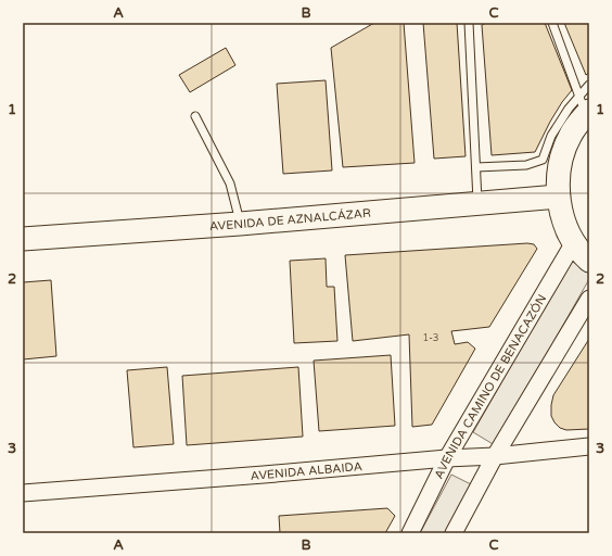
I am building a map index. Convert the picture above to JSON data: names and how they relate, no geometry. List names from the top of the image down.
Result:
{
  "streets": {
    "street": ["AVENIDA DE AZNALCÁZAR", "AVENIDA CAMINO DE BENACAZÓN", "AVENIDA ALBAIDA"]
  },
  "crossings": [
    ["AVENIDA CAMINO DE BENACAZÓN", "AVENIDA ALBAIDA"]
  ],
  "house_numbers": ["1-3"],
  "grid": {
    "columns": ["A", "B", "C"],
    "rows": ["1", "2", "3"]
  }
}
